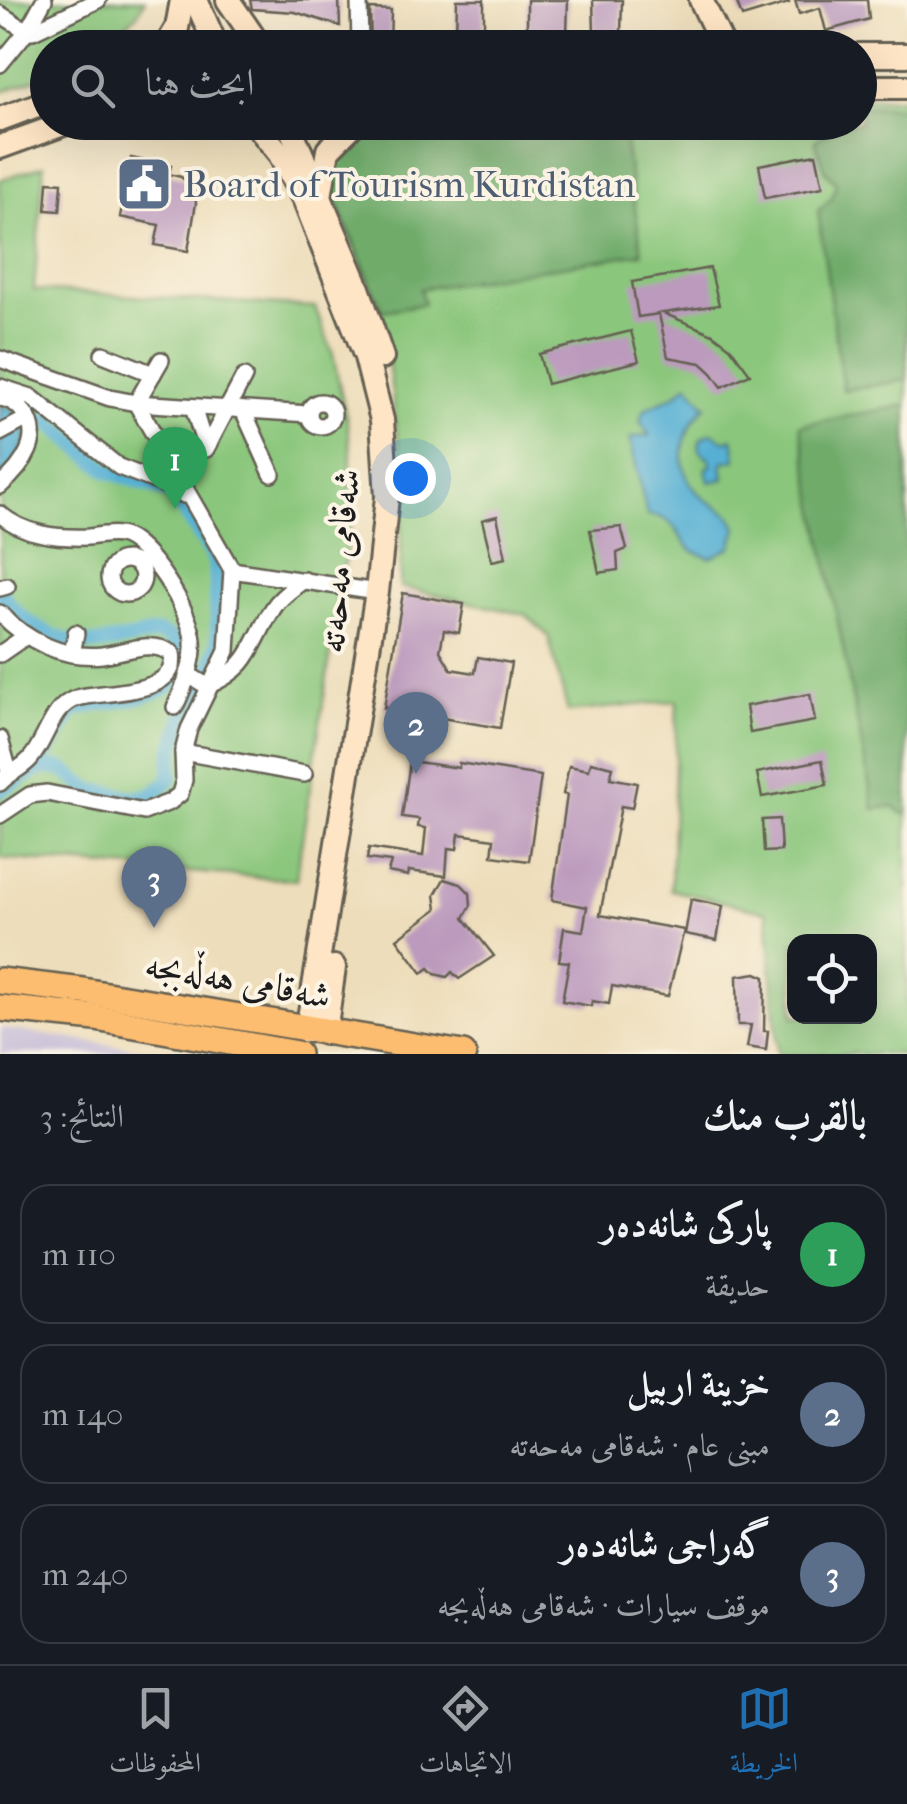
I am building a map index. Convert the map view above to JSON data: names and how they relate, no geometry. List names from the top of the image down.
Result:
{
  "streets": {
    "main road": ["شەقامی مەحەتە", "شەقامی هەڵەبجە"]
  },
  "crossings": [
    ["شەقامی مەحەتە", "شەقامی هەڵەبجە"]
  ],
  "places": {
    "public building": ["Board of Tourism Kurdistan"]
  },
  "page": {
    "search": "ابحث هنا",
    "pins": ["1", "2", "3"],
    "heading": ["بالقرب منك", "النتائج: 3"],
    "list": [
      {
        "mark": "1",
        "name": "پارکی شانەدەر",
        "note": "حديقة",
        "value": "110 m"
      },
      {
        "mark": "2",
        "name": "خزينة اربيل",
        "note": "مبنى عام · شەقامی مەحەتە",
        "value": "140 m"
      },
      {
        "mark": "3",
        "name": "گەراجی شانەدەر",
        "note": "موقف سيارات · شەقامی هەڵەبجە",
        "value": "240 m"
      }
    ],
    "nav": ["الخريطة", "الاتجاهات", "المحفوظات"]
  }
}
